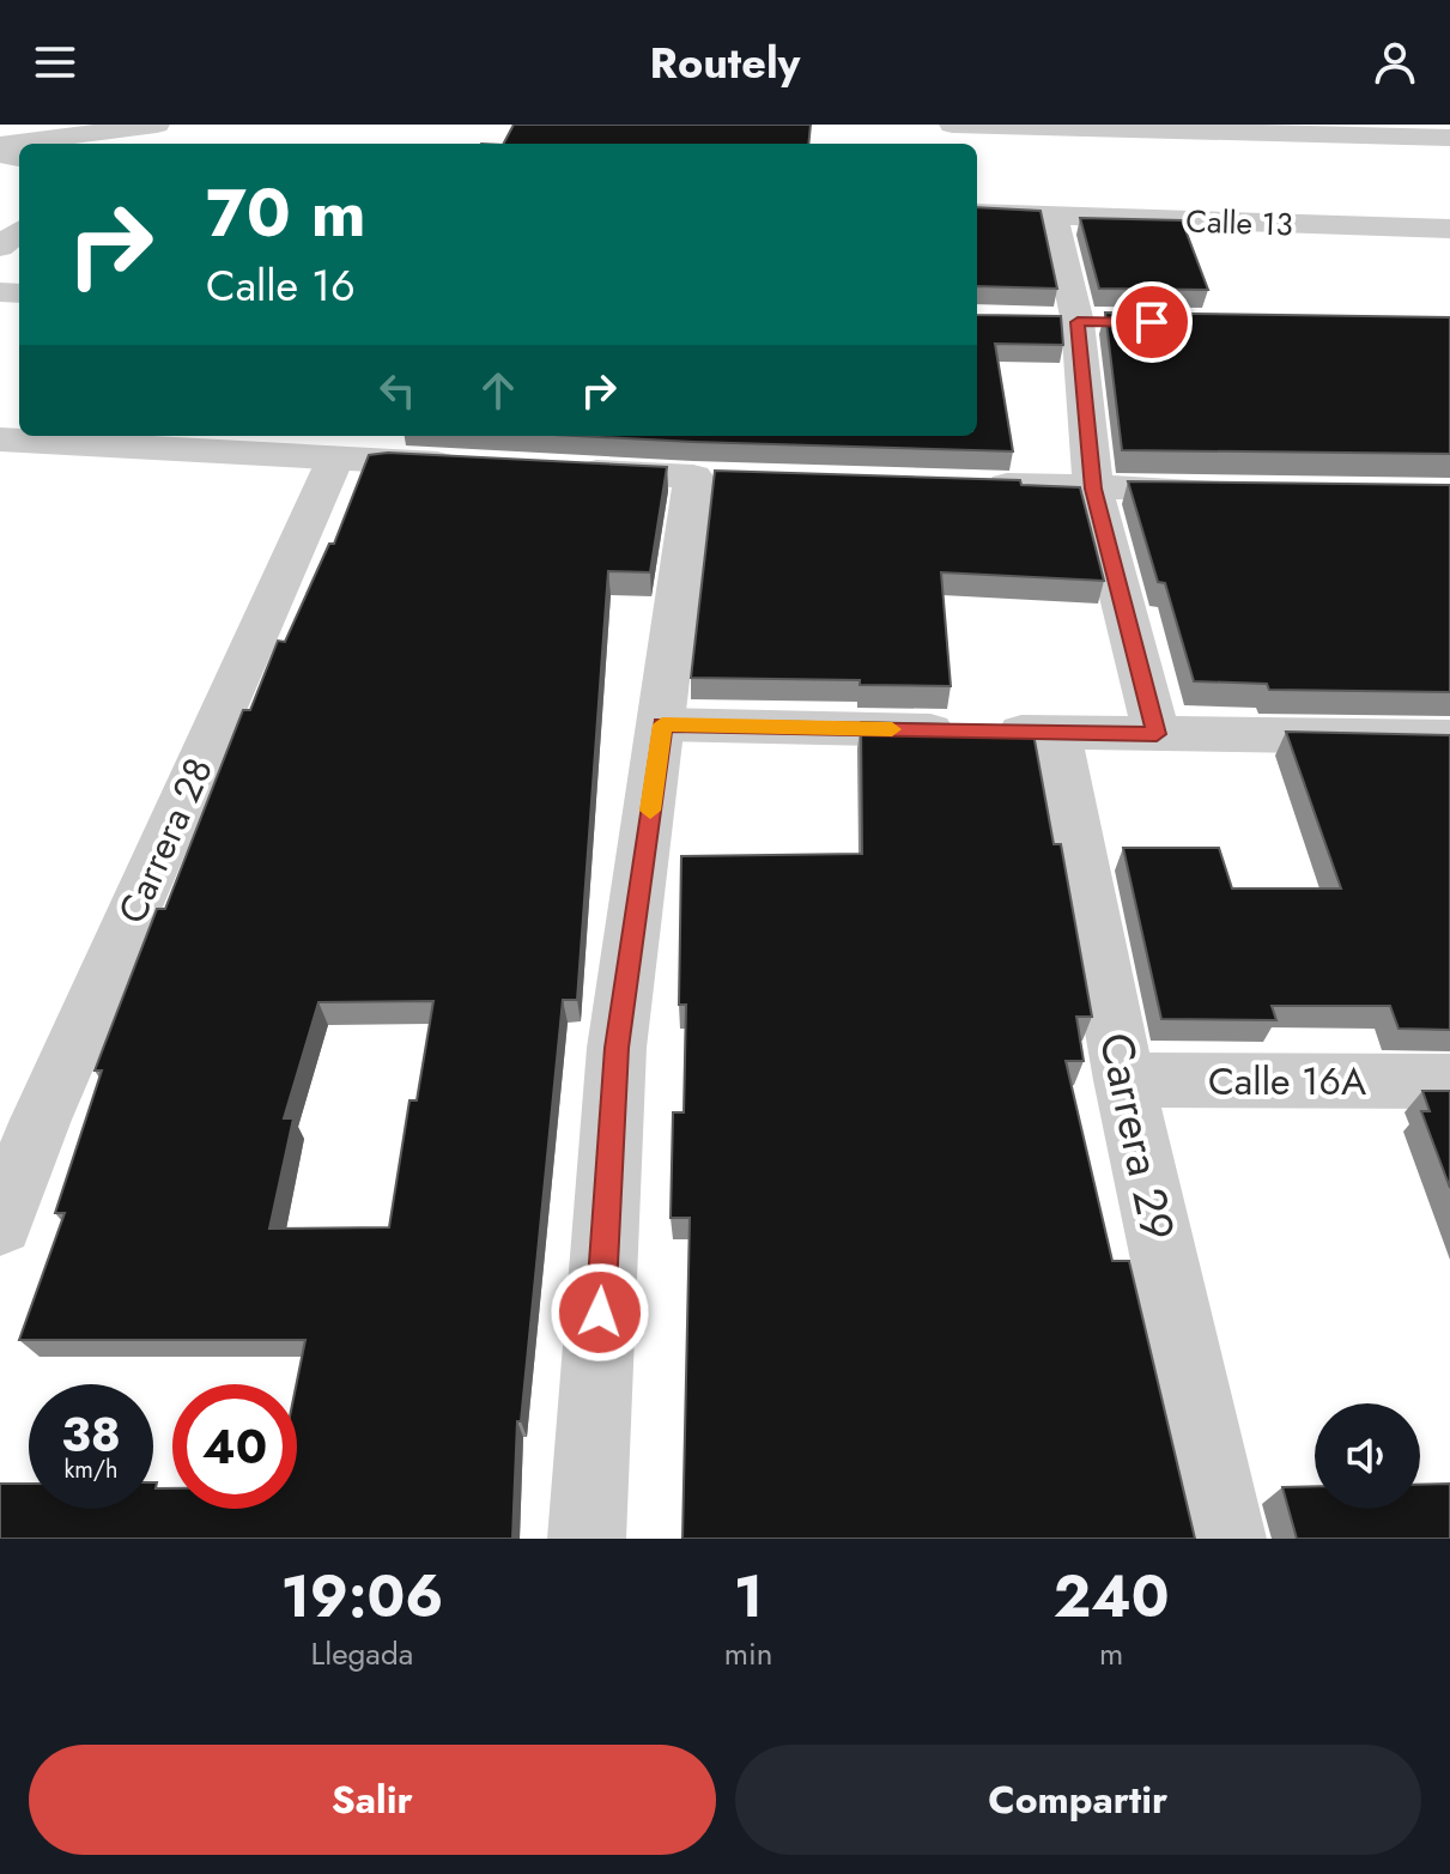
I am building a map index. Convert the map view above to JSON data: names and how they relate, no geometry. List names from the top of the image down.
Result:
{
  "streets": {
    "street": [
      "Calle 13",
      "Carrera 28",
      "Calle 16A",
      "Carrera 29"
    ]
  },
  "crossings": [
    ["Calle 16A", "Carrera 29"]
  ],
  "page": {
    "header": "Routely",
    "turn": ["70 m", "Calle 16"],
    "speed": "38 km/h",
    "limit": "40",
    "eta": [
      "19:06",
      "Llegada",
      "1",
      "min",
      "240",
      "m"
    ],
    "buttons": ["Salir", "Compartir"]
  }
}
